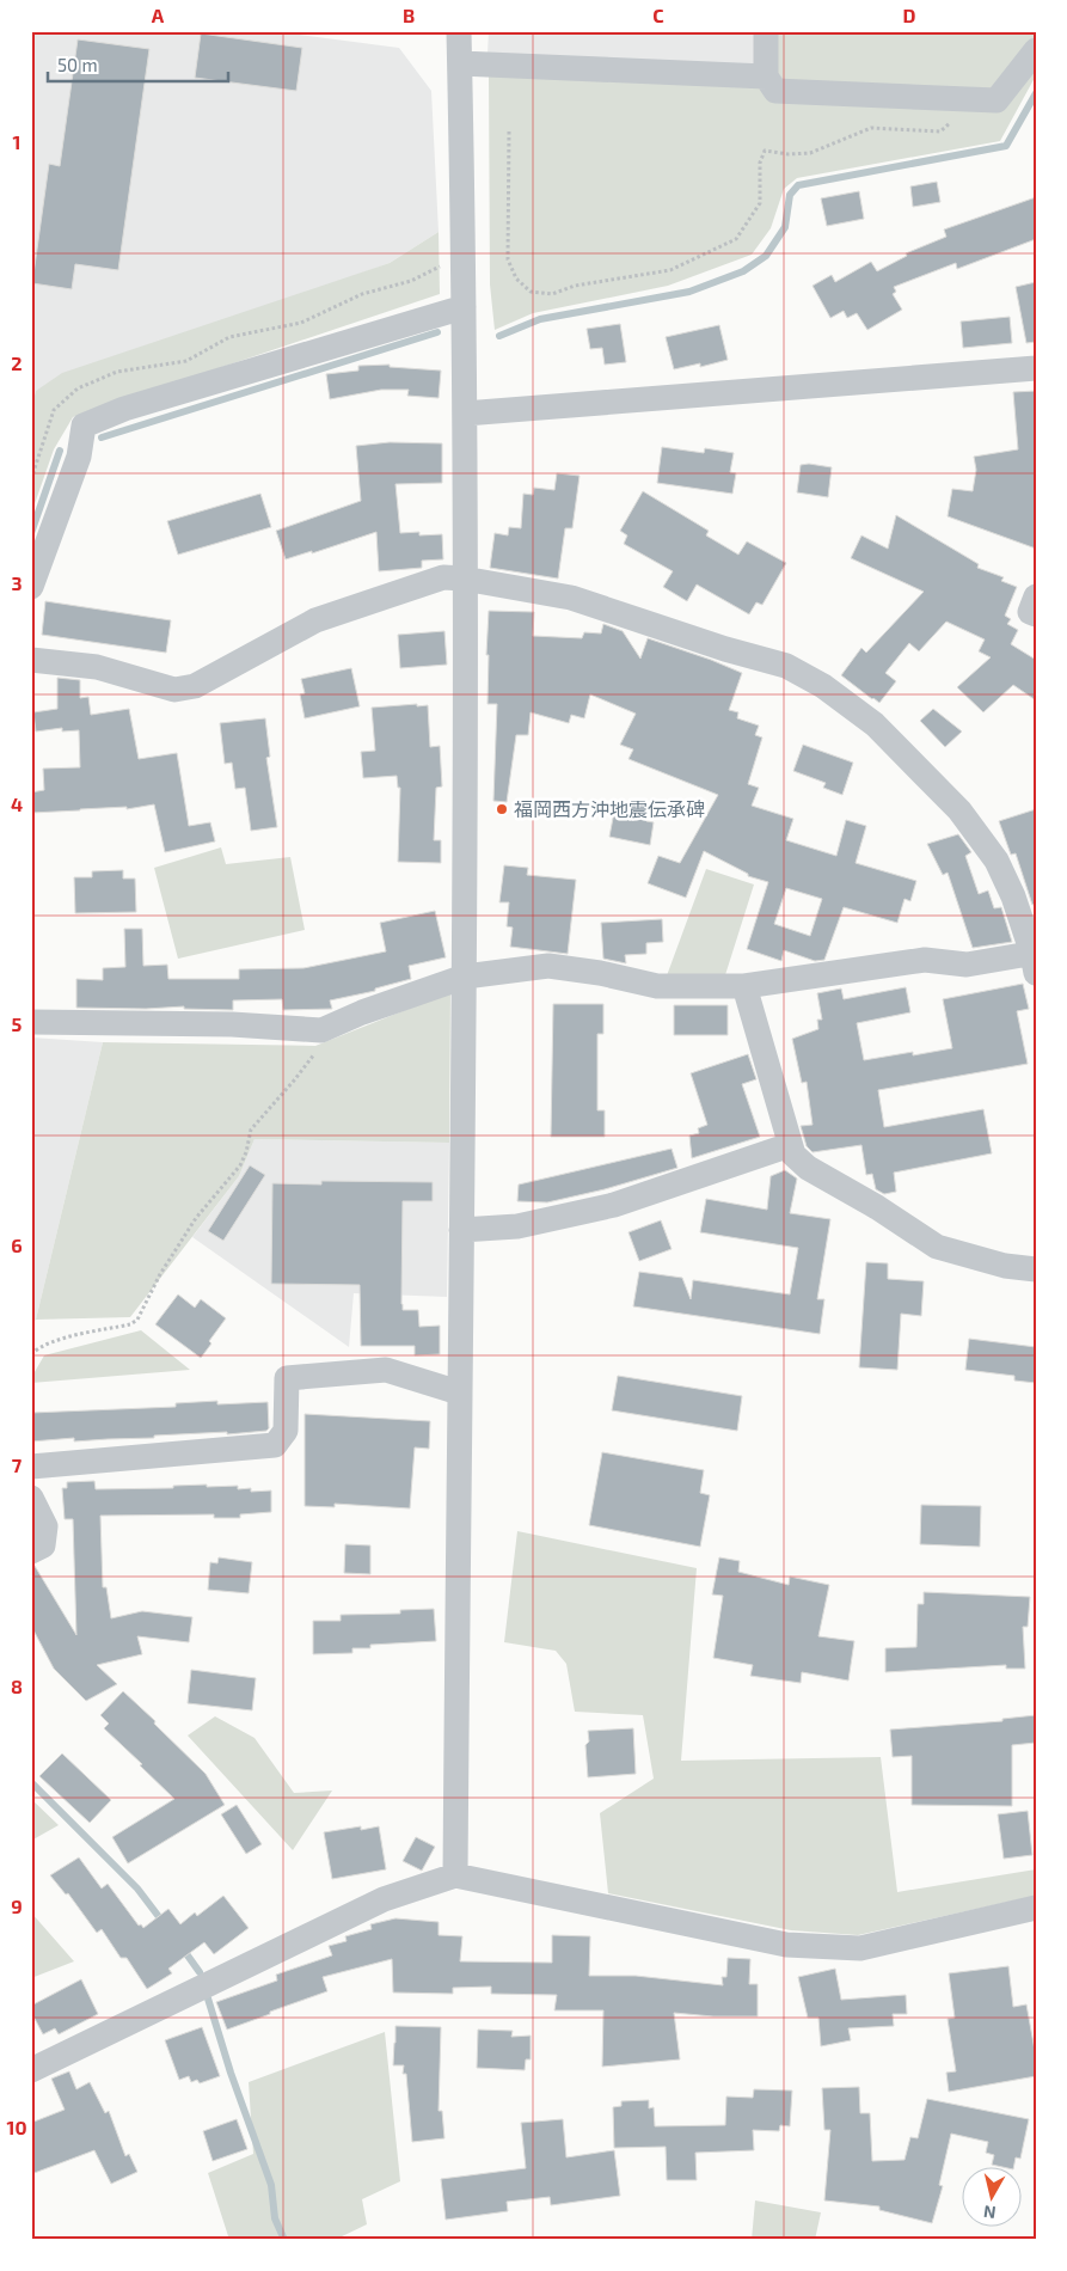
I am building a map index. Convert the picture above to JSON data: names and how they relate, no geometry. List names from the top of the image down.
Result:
{
  "places": ["福岡西方沖地震伝承碑"],
  "scale_bar": "50 m",
  "north": "bottom",
  "grid": {
    "columns": [
      "A",
      "B",
      "C",
      "D"
    ],
    "rows": [
      "1",
      "2",
      "3",
      "4",
      "5",
      "6",
      "7",
      "8",
      "9",
      "10"
    ]
  }
}
